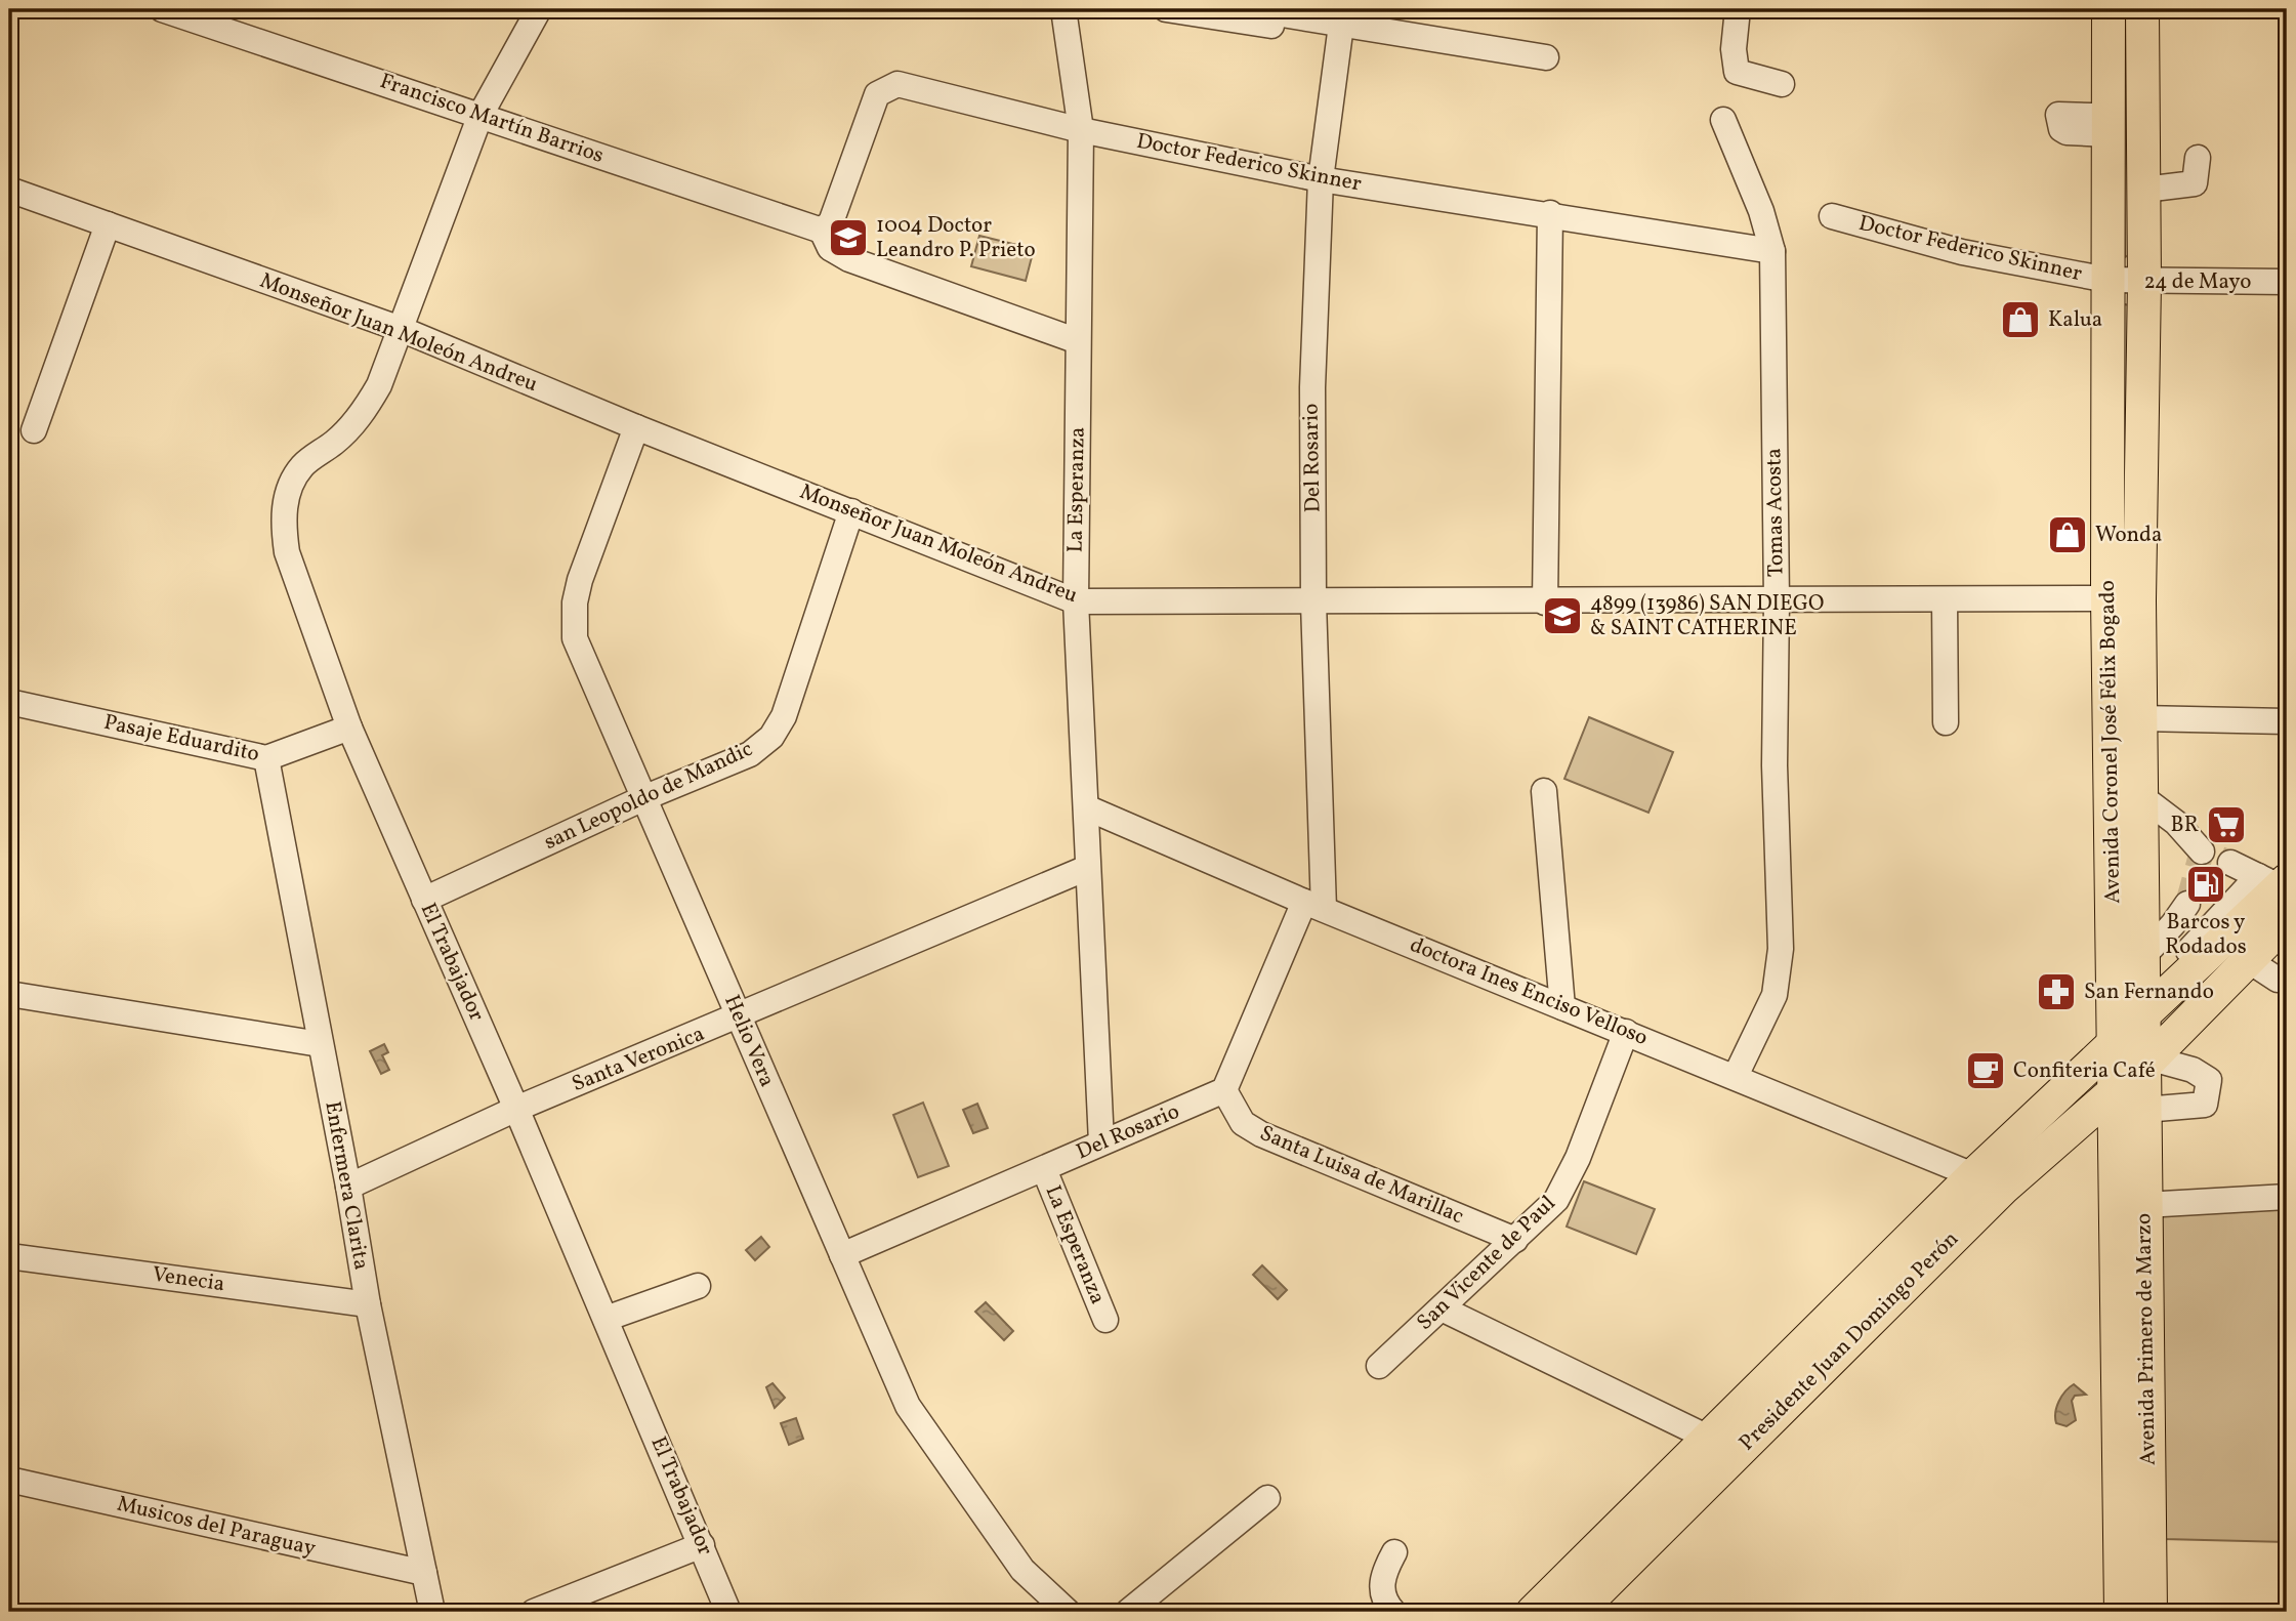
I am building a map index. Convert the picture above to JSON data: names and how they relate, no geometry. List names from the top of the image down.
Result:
{
  "streets": {
    "main road": ["Avenida Coronel José Félix Bogado", "Avenida Primero de Marzo", "Presidente Juan Domingo Perón"],
    "street": [
      "Francisco Martín Barrios",
      "Doctor Federico Skinner",
      "24 de Mayo",
      "Monseñor Juan Moleón Andreu",
      "Del Rosario",
      "La Esperanza",
      "Tomas Acosta",
      "Pasaje Eduardito",
      "san Leopoldo de Mandic",
      "El Trabajador",
      "doctora Ines Enciso Velloso",
      "Helio Vera",
      "Santa Veronica",
      "Santa Luisa de Marillac",
      "Enfermera Clarita",
      "San Vicente de Paul",
      "Venecia",
      "Musicos del Paraguay"
    ]
  },
  "crossings": [
    ["Francisco Martín Barrios", "Doctor Federico Skinner"],
    ["Francisco Martín Barrios", "El Trabajador"],
    ["Doctor Federico Skinner", "24 de Mayo"],
    ["Doctor Federico Skinner", "Del Rosario"],
    ["Doctor Federico Skinner", "La Esperanza"],
    ["Doctor Federico Skinner", "Tomas Acosta"],
    ["Doctor Federico Skinner", "Avenida Coronel José Félix Bogado"],
    ["24 de Mayo", "Avenida Coronel José Félix Bogado"],
    ["Monseñor Juan Moleón Andreu", "Del Rosario"],
    ["Monseñor Juan Moleón Andreu", "La Esperanza"],
    ["Monseñor Juan Moleón Andreu", "Tomas Acosta"],
    ["Monseñor Juan Moleón Andreu", "Avenida Coronel José Félix Bogado"],
    ["Monseñor Juan Moleón Andreu", "san Leopoldo de Mandic"],
    ["Monseñor Juan Moleón Andreu", "El Trabajador"],
    ["Monseñor Juan Moleón Andreu", "Helio Vera"],
    ["Del Rosario", "La Esperanza"],
    ["Del Rosario", "doctora Ines Enciso Velloso"],
    ["Del Rosario", "Helio Vera"],
    ["Del Rosario", "Santa Luisa de Marillac"],
    ["La Esperanza", "doctora Ines Enciso Velloso"],
    ["La Esperanza", "Santa Veronica"],
    ["Tomas Acosta", "doctora Ines Enciso Velloso"],
    ["Pasaje Eduardito", "El Trabajador"],
    ["Pasaje Eduardito", "Enfermera Clarita"],
    ["Avenida Coronel José Félix Bogado", "Avenida Primero de Marzo"],
    ["Avenida Coronel José Félix Bogado", "Presidente Juan Domingo Perón"],
    ["san Leopoldo de Mandic", "El Trabajador"],
    ["san Leopoldo de Mandic", "Helio Vera"],
    ["El Trabajador", "Santa Veronica"],
    ["doctora Ines Enciso Velloso", "San Vicente de Paul"],
    ["doctora Ines Enciso Velloso", "Presidente Juan Domingo Perón"],
    ["Helio Vera", "Santa Veronica"],
    ["Santa Veronica", "Enfermera Clarita"],
    ["Santa Luisa de Marillac", "San Vicente de Paul"],
    ["Enfermera Clarita", "Venecia"],
    ["Enfermera Clarita", "Musicos del Paraguay"],
    ["Avenida Primero de Marzo", "Presidente Juan Domingo Perón"]
  ],
  "places": {
    "school or university": ["1004 Doctor Leandro P. Prieto", "4899 (13986) SAN DIEGO & SAINT CATHERINE"],
    "shop": ["Kalua", "Wonda"],
    "supermarket": ["BR"],
    "fuel station": ["Barcos y Rodados"],
    "pharmacy": ["San Fernando"],
    "cafe": ["Confiteria Café"]
  }
}
